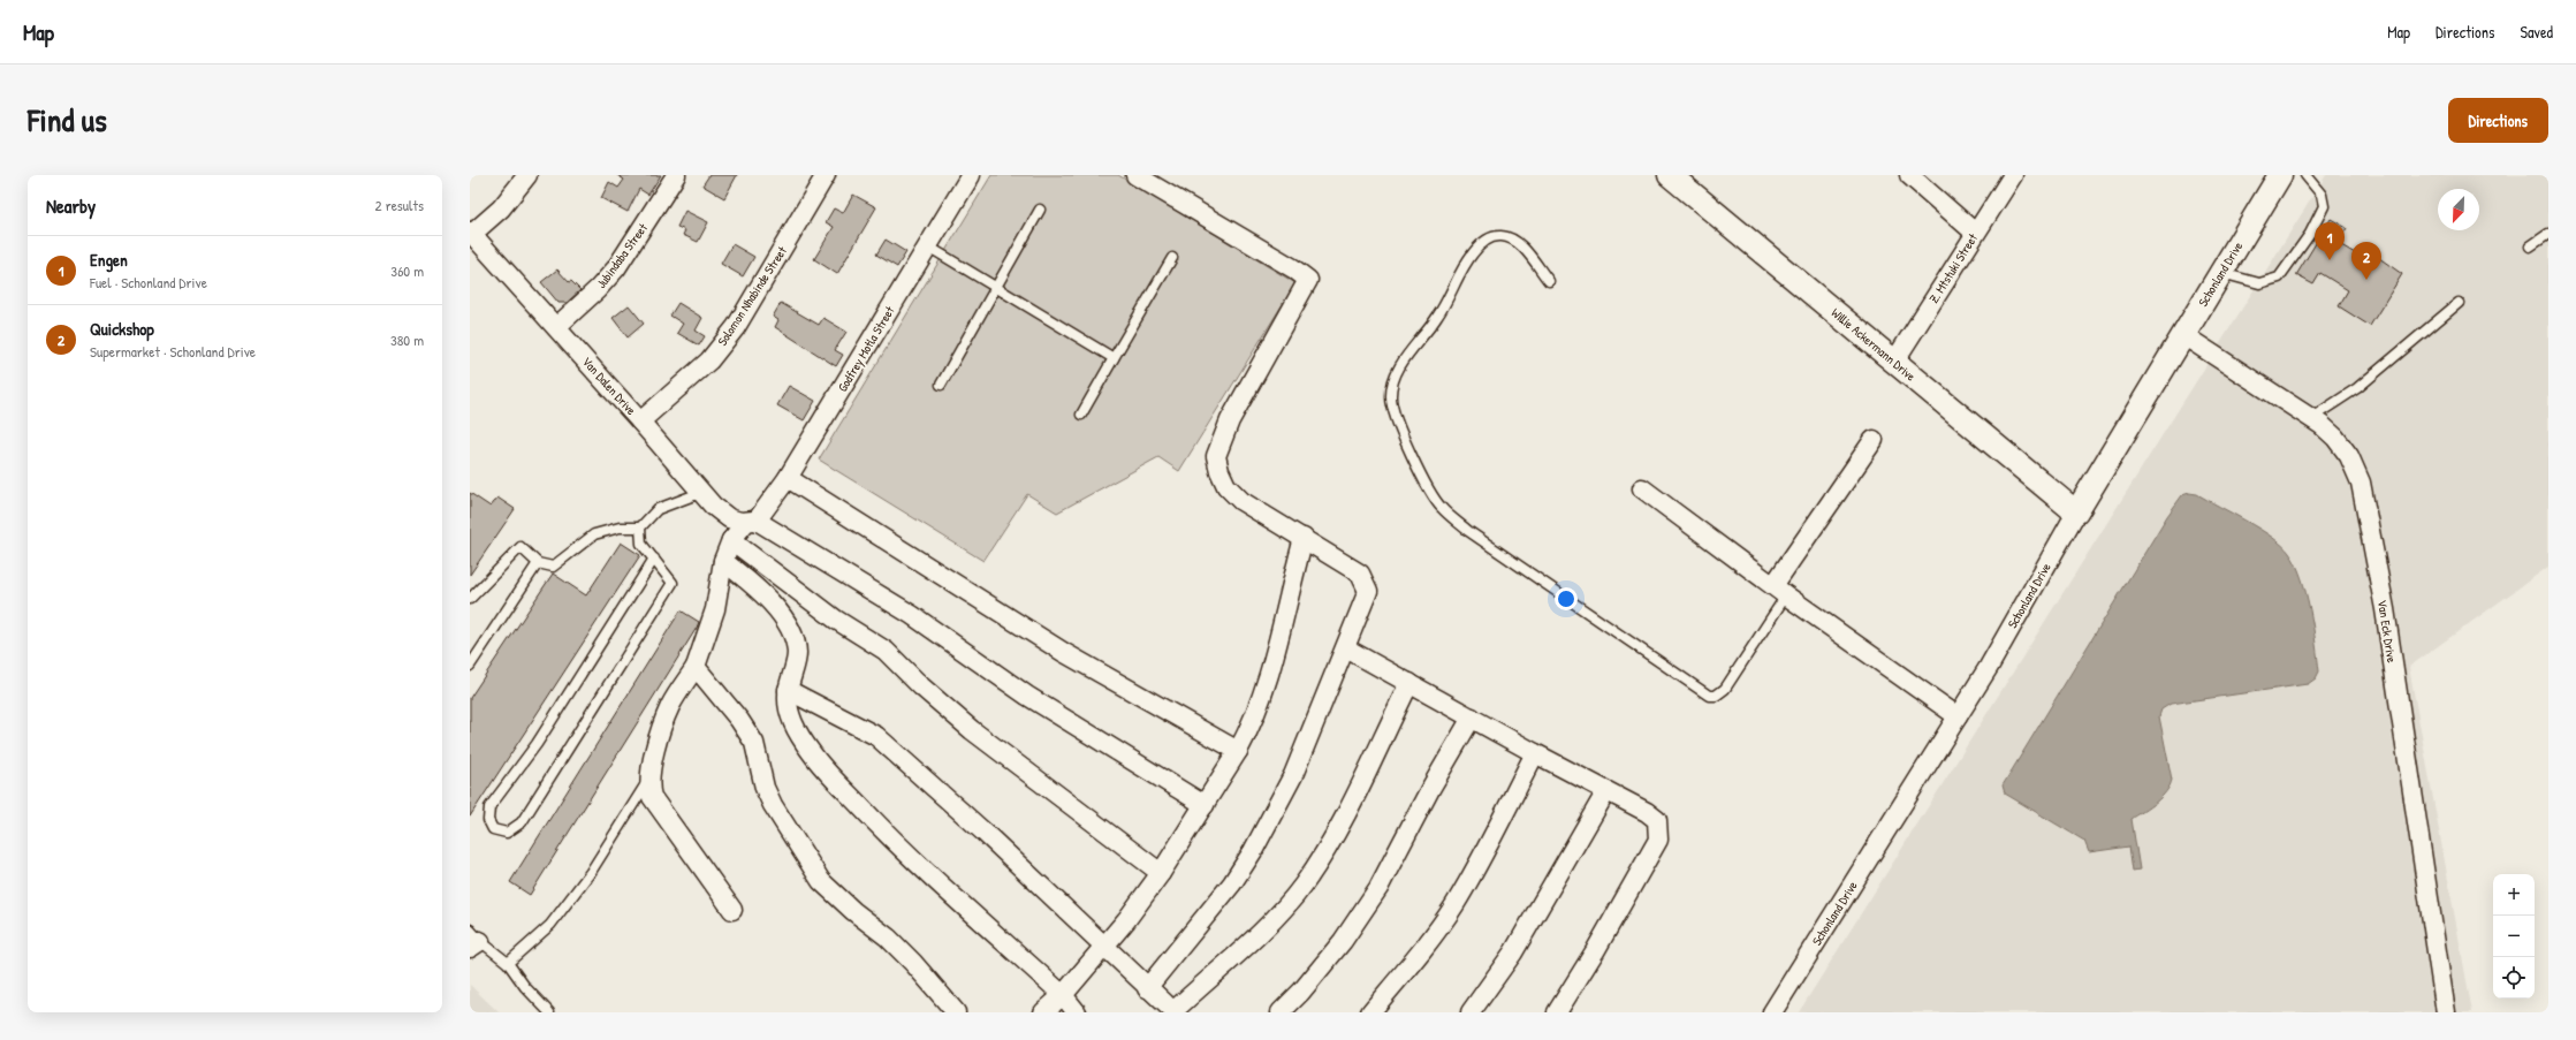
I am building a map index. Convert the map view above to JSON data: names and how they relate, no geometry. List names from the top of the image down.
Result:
{
  "streets": {
    "street": [
      "Jubindaba Street",
      "Z. Mtstuki Street",
      "Schonland Drive",
      "Solomon Nhabinde Street",
      "Willie Ackermann Drive",
      "Godfrey Motla Street",
      "Van Dalen Drive",
      "Van Eck Drive"
    ]
  },
  "crossings": [
    ["Jubindaba Street", "Van Dalen Drive"],
    ["Z. Mtstuki Street", "Willie Ackermann Drive"],
    ["Schonland Drive", "Willie Ackermann Drive"],
    ["Schonland Drive", "Van Eck Drive"],
    ["Solomon Nhabinde Street", "Van Dalen Drive"],
    ["Godfrey Motla Street", "Van Dalen Drive"]
  ],
  "north": "bottom left",
  "page": {
    "header": "Map",
    "nav": ["Map", "Directions", "Saved"],
    "title": "Find us",
    "buttons": "Directions",
    "heading": ["Nearby", "2 results"],
    "pins": ["1", "2"],
    "list": [
      {
        "mark": "1",
        "name": "Engen",
        "note": "Fuel · Schonland Drive",
        "value": "360 m"
      },
      {
        "mark": "2",
        "name": "Quickshop",
        "note": "Supermarket · Schonland Drive",
        "value": "380 m"
      }
    ],
    "map_buttons": ["+", "−"]
  }
}
